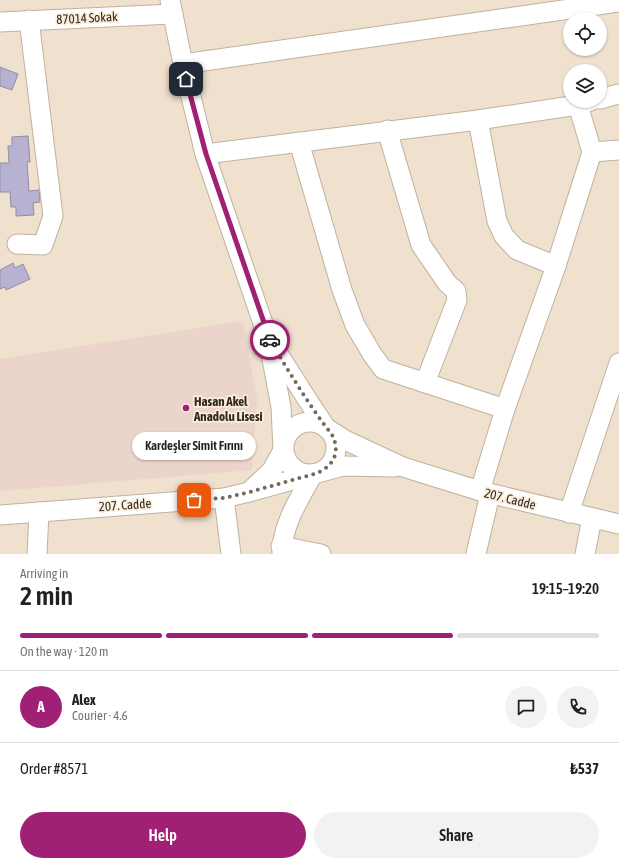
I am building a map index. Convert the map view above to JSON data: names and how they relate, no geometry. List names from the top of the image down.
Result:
{
  "streets": {
    "street": ["87014 Sokak", "207. Cadde"]
  },
  "places": ["Hasan Akel Anadolu Lisesi", "Kardeşler Simit Fırını"],
  "page": {
    "bubble": "Kardeşler Simit Fırını",
    "heading": ["2 min", "Arriving in", "19:15–19:20"],
    "panel": [
      "Alex",
      "Courier · 4.6",
      "Order #8571",
      "₺537"
    ],
    "bar": "On the way · 120 m",
    "round": "A",
    "buttons": ["Help", "Share"]
  }
}
